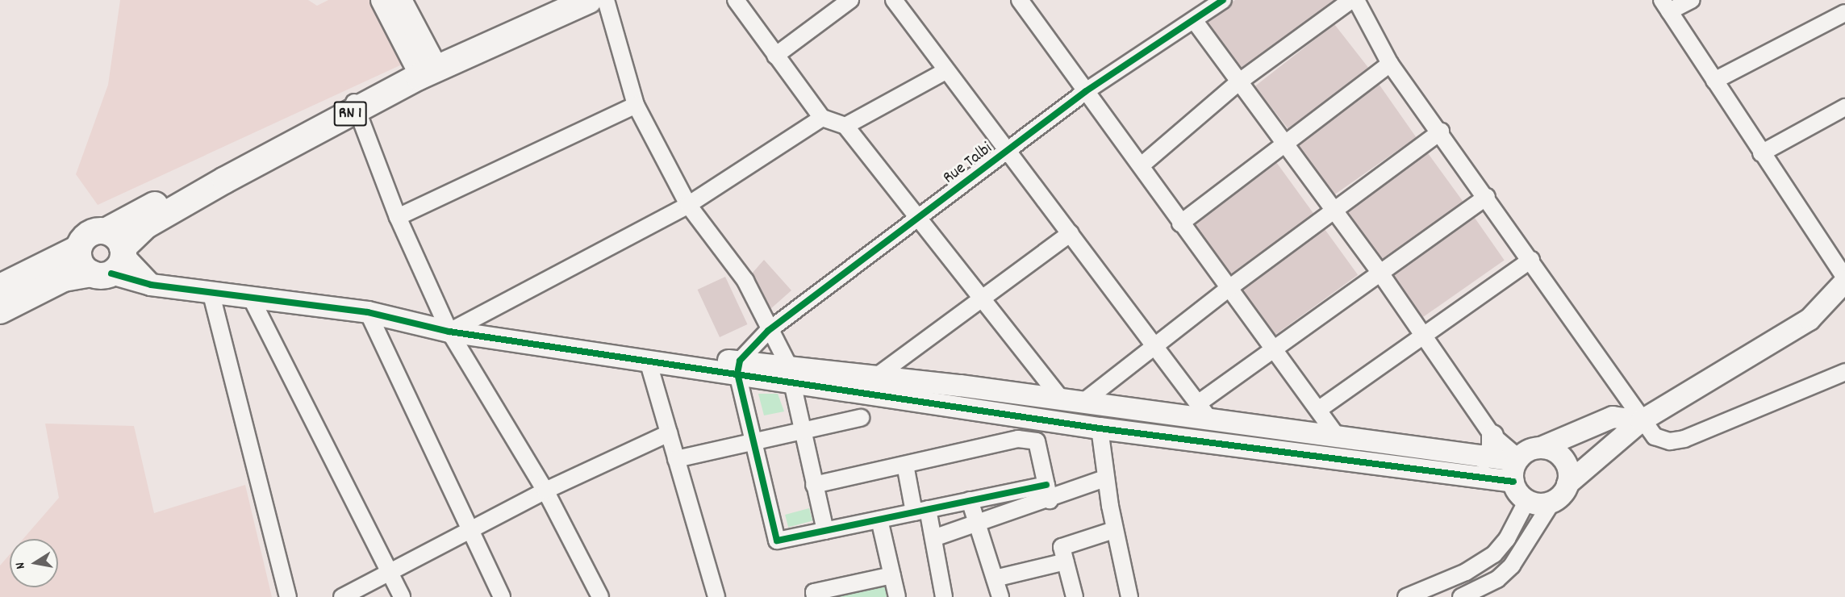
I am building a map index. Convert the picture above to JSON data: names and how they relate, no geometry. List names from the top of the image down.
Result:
{
  "streets": {
    "main road": ["RN 1"],
    "street": ["Rue Talbi"]
  },
  "north": "left"
}
